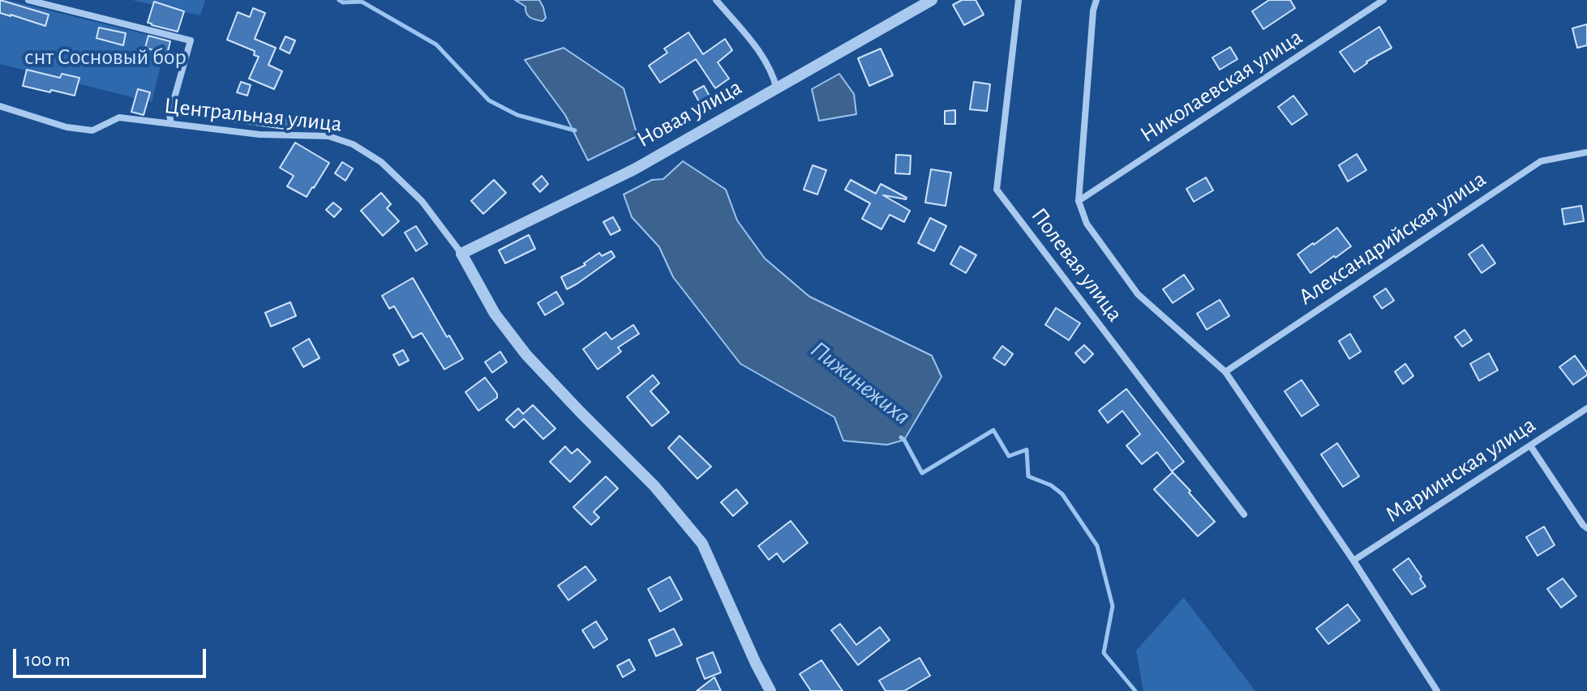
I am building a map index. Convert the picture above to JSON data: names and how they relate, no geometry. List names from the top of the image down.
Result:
{
  "streets": {
    "street": [
      "Николаевская улица",
      "Новая улица",
      "Центральная улица",
      "Александрийская улица",
      "Полевая улица",
      "Мариинская улица"
    ]
  },
  "crossings": [
    ["Новая улица", "Центральная улица"]
  ],
  "water": ["Пижинежиха"],
  "parks": ["снт Сосновый бор"],
  "scale_bar": "100 m"
}
